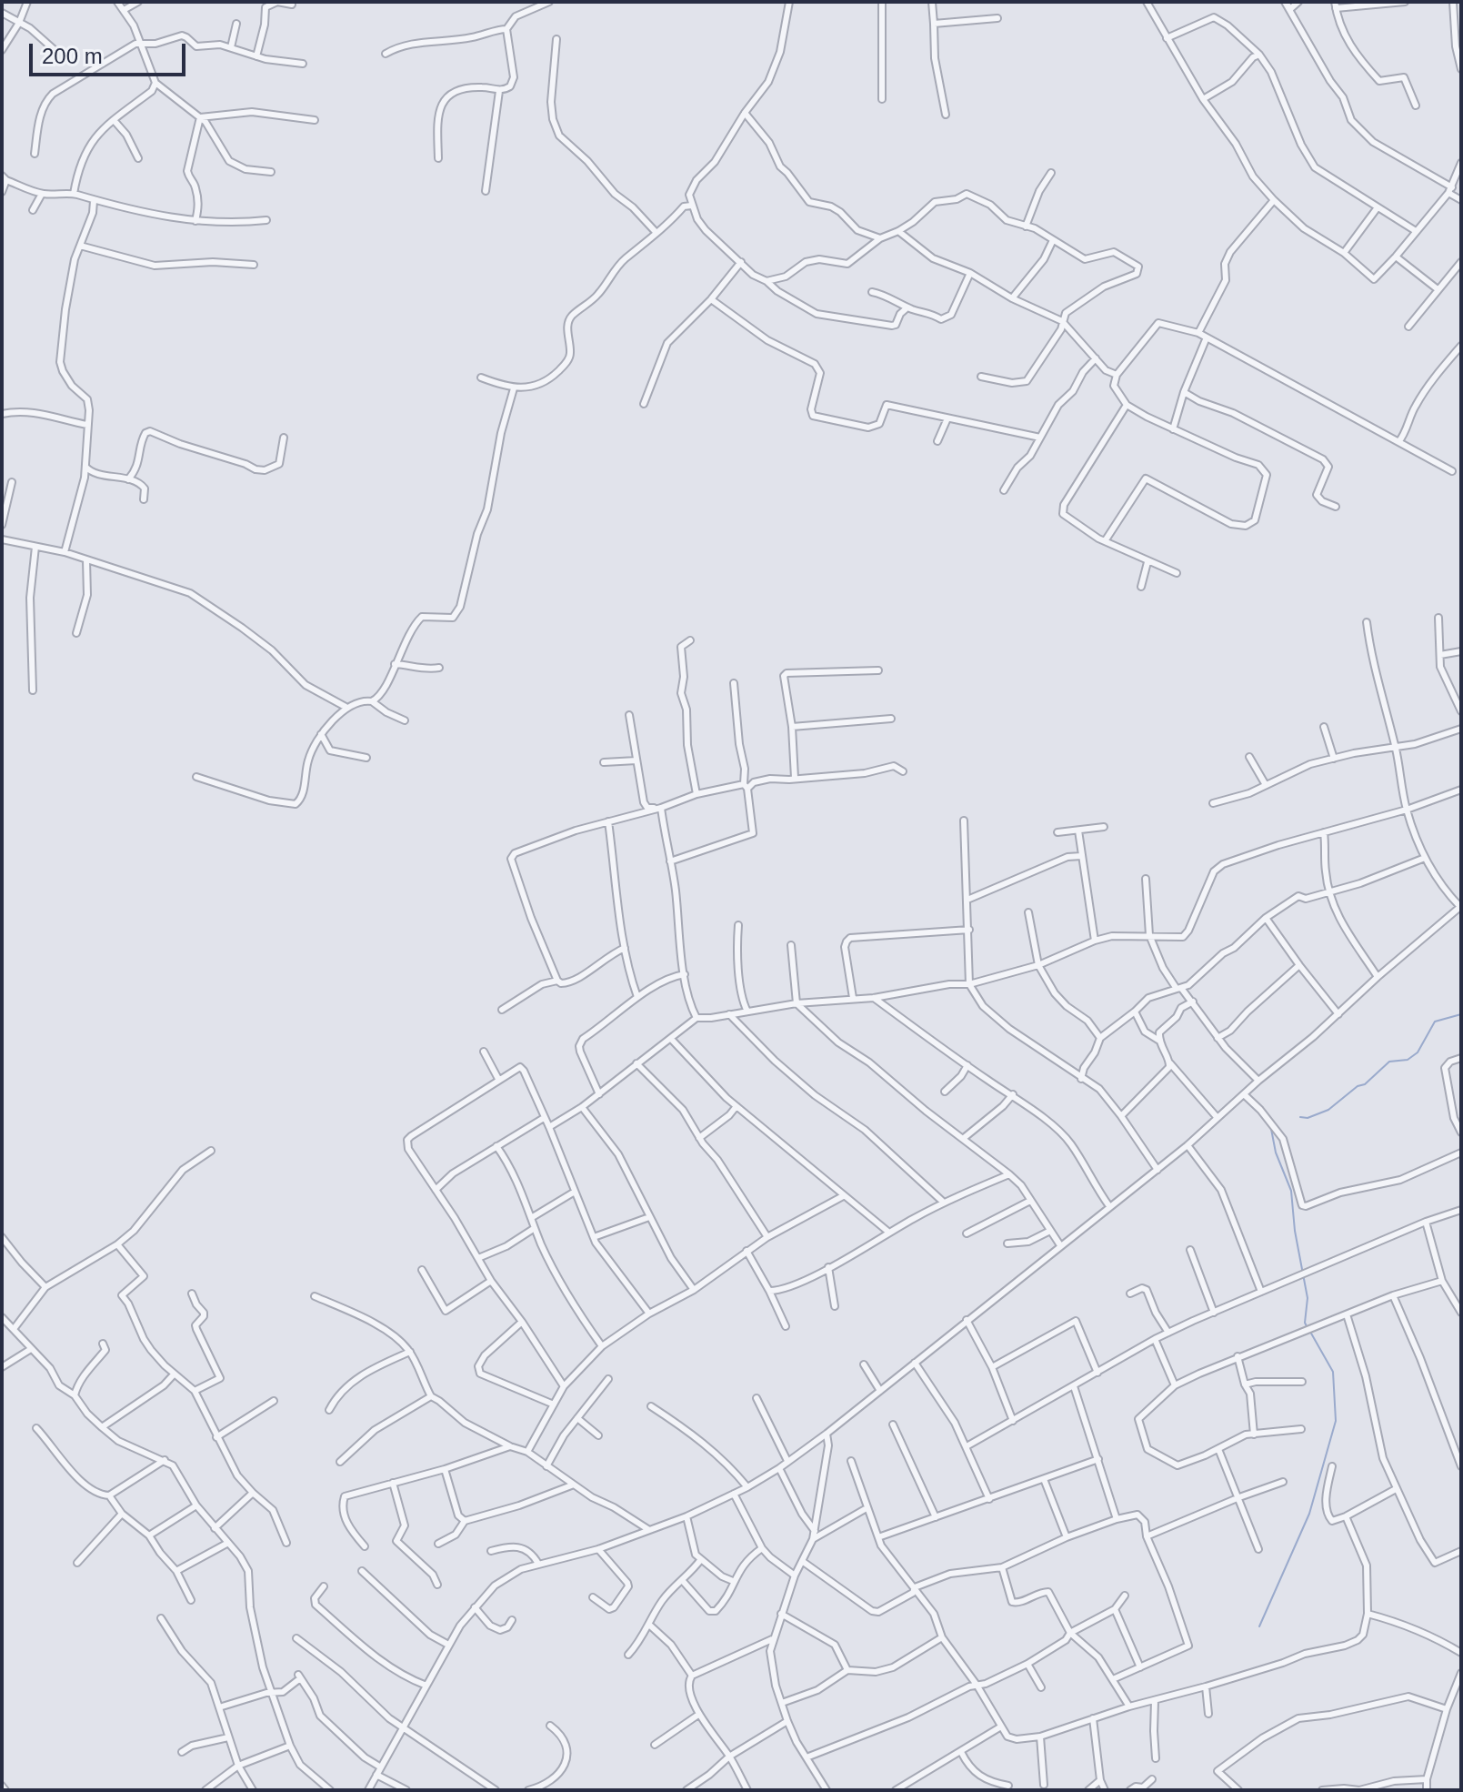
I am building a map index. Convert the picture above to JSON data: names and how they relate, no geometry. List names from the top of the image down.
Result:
{
  "scale_bar": "200 m"
}
